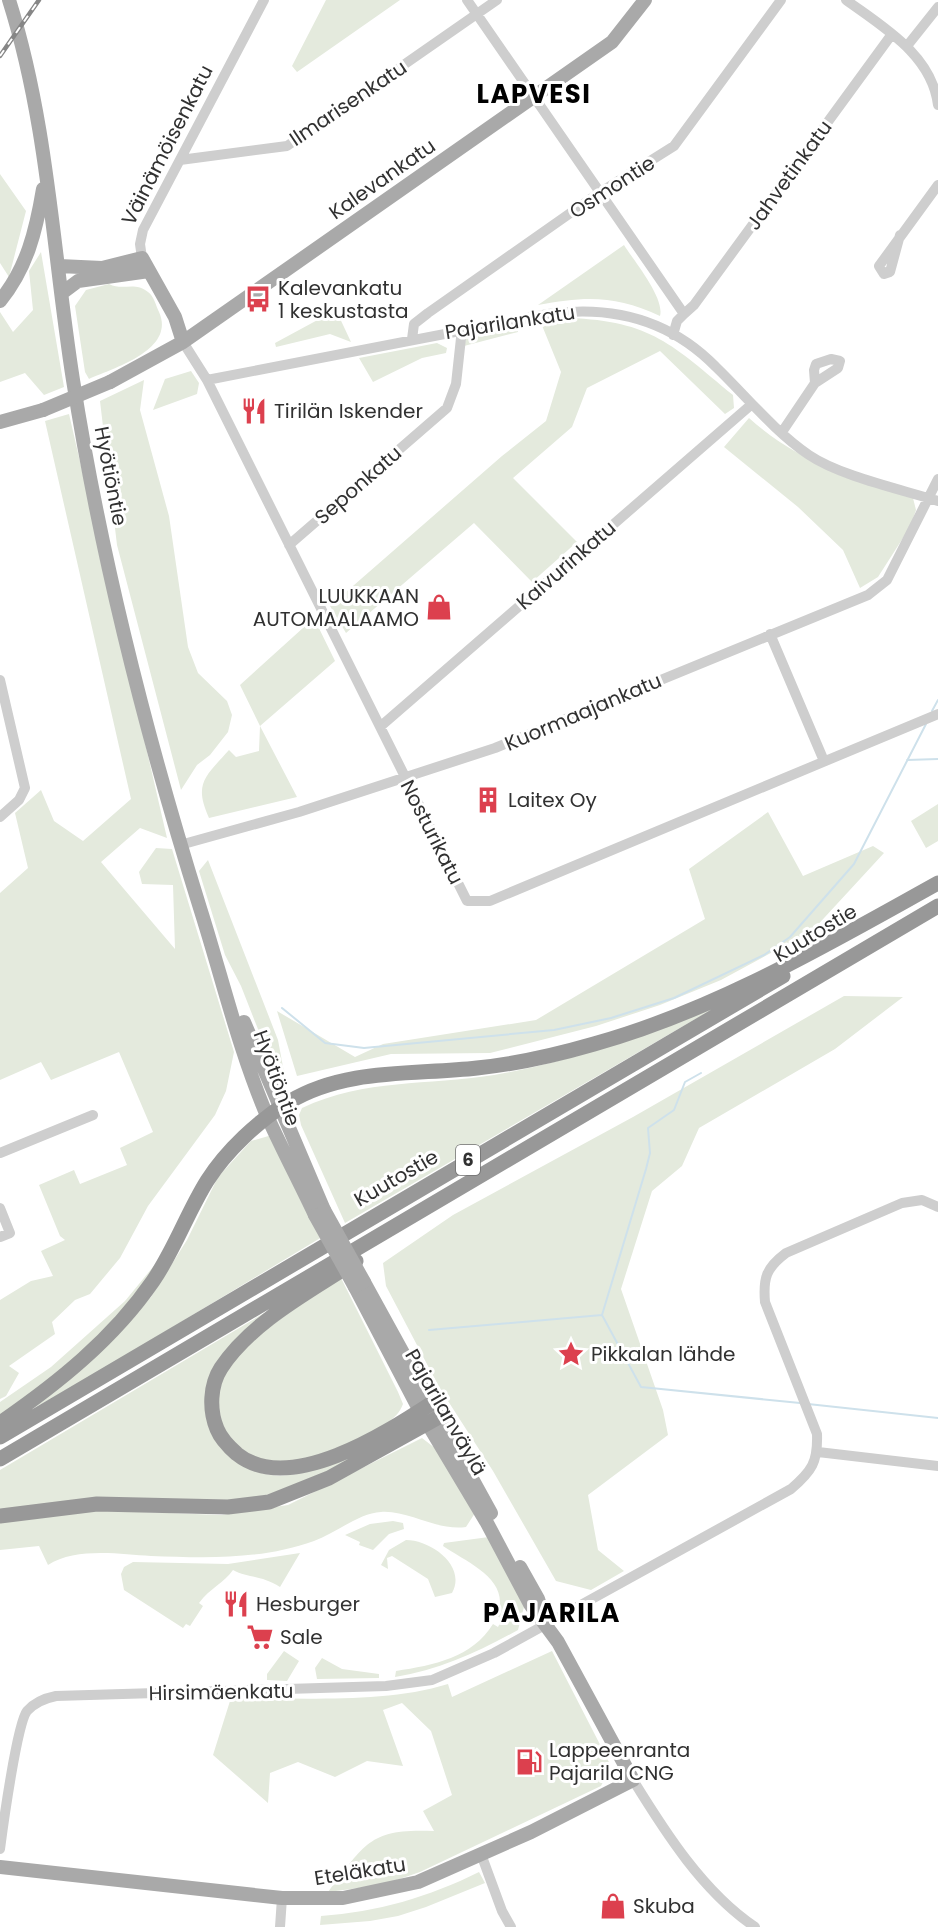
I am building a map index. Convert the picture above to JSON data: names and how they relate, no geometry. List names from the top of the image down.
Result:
{
  "streets": {
    "highway": ["Kuutostie", "6"],
    "main road": [
      "Kalevankatu",
      "Hyötiöntie",
      "Pajarilanväylä",
      "Eteläkatu"
    ],
    "street": [
      "Ilmarisenkatu",
      "Väinämöisenkatu",
      "Jahvetinkatu",
      "Osmontie",
      "Pajarilankatu",
      "Seponkatu",
      "Kaivurinkatu",
      "Kuormaajankatu",
      "Nosturikatu",
      "Hirsimäenkatu"
    ]
  },
  "crossings": [
    ["Ilmarisenkatu", "Väinämöisenkatu"],
    ["Jahvetinkatu", "Pajarilankatu"],
    ["Kalevankatu", "Nosturikatu"],
    ["Osmontie", "Pajarilankatu"],
    ["Pajarilankatu", "Seponkatu"],
    ["Pajarilankatu", "Kaivurinkatu"],
    ["Pajarilankatu", "Kuormaajankatu"],
    ["Pajarilankatu", "Nosturikatu"],
    ["Hyötiöntie", "Kuormaajankatu"],
    ["Hyötiöntie", "Pajarilanväylä"],
    ["Seponkatu", "Nosturikatu"],
    ["Kaivurinkatu", "Nosturikatu"],
    ["Kuormaajankatu", "Nosturikatu"],
    ["Pajarilanväylä", "Hirsimäenkatu"],
    ["Pajarilanväylä", "Eteläkatu"]
  ],
  "districts": ["LAPVESI", "PAJARILA"],
  "places": {
    "bus stop": ["Kalevankatu 1 keskustasta"],
    "restaurant": ["Tirilän Iskender", "Hesburger"],
    "shop": ["LUUKKAAN AUTOMAALAAMO", "Skuba"],
    "building": ["Laitex Oy"],
    "place": ["Pikkalan lähde"],
    "supermarket": ["Sale"],
    "fuel station": ["Lappeenranta Pajarila CNG"]
  }
}
